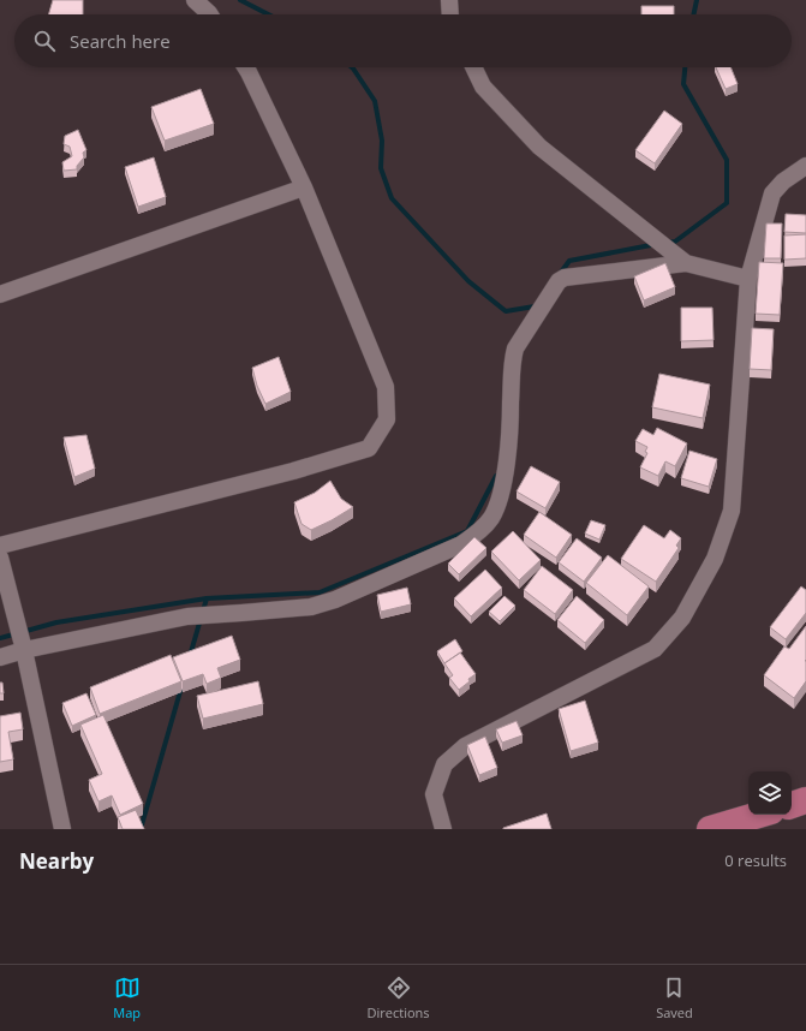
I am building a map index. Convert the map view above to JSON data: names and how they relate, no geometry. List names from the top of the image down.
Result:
{
  "page": {
    "search": "Search here",
    "heading": ["Nearby", "0 results"],
    "nav": ["Map", "Directions", "Saved"]
  }
}
